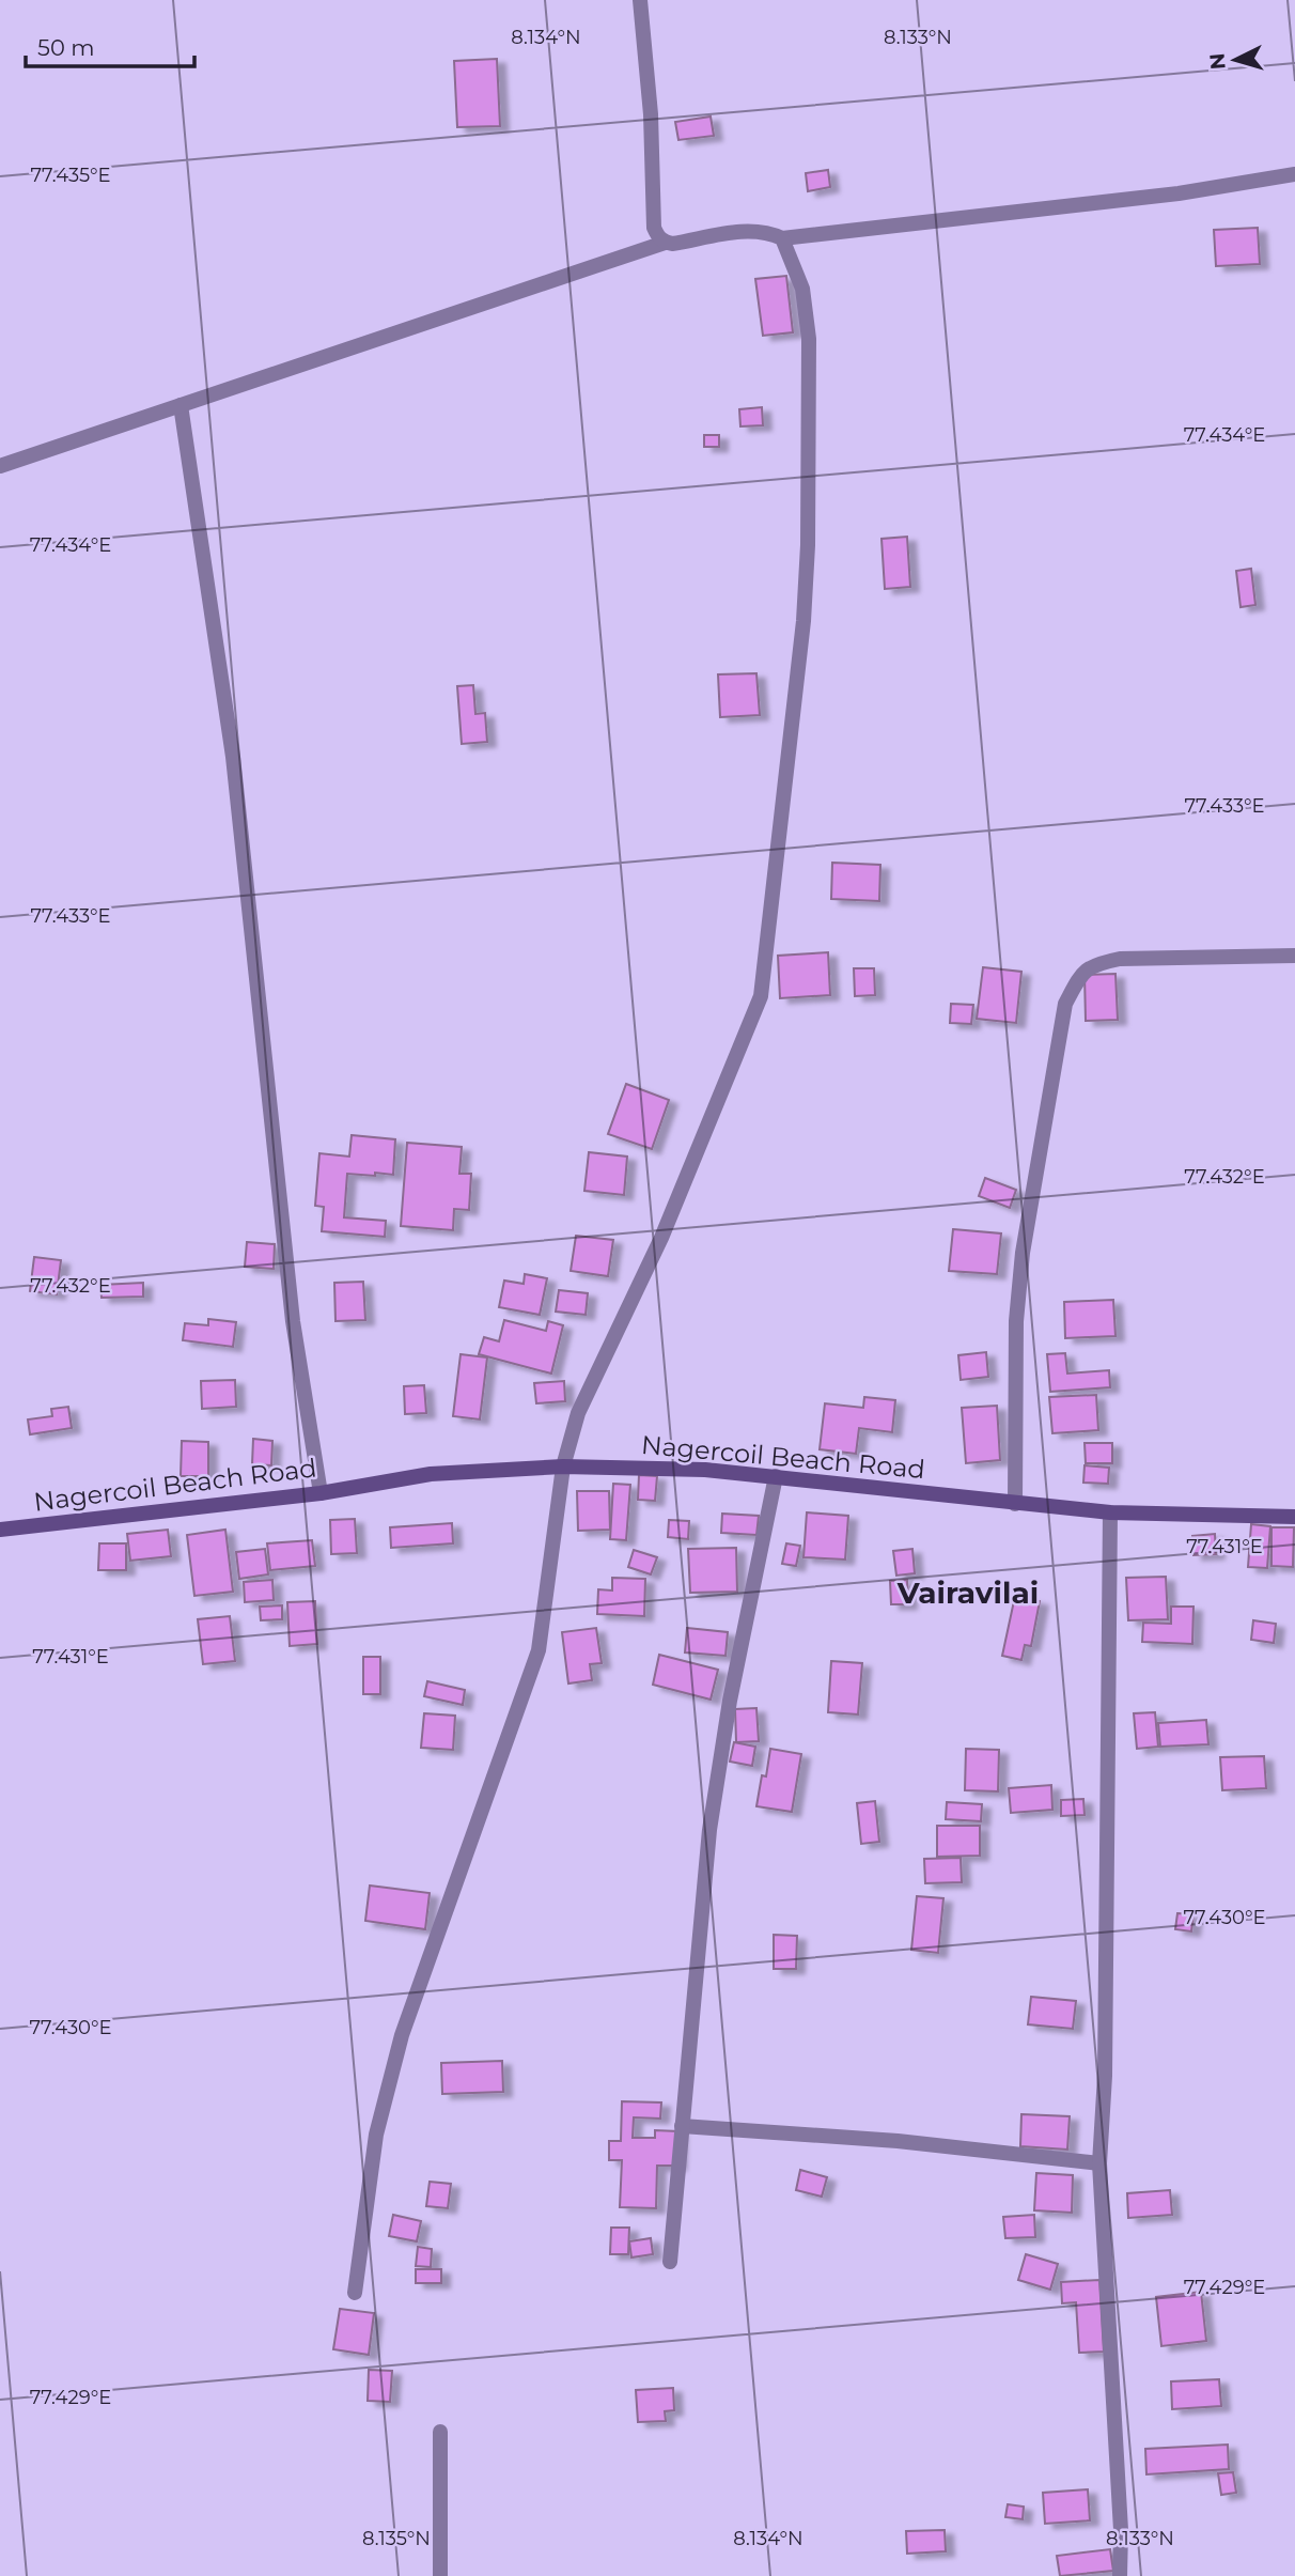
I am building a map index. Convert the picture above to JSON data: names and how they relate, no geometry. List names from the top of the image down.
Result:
{
  "streets": {
    "main road": ["Nagercoil Beach Road"]
  },
  "districts": ["Vairavilai"],
  "scale_bar": "50 m",
  "north": "left",
  "coordinates": [
    "8.134°N",
    "8.133°N",
    "77.435°E",
    "77.434°E",
    "77.433°E",
    "77.432°E",
    "77.431°E",
    "77.430°E",
    "77.429°E",
    "8.135°N"
  ]
}
